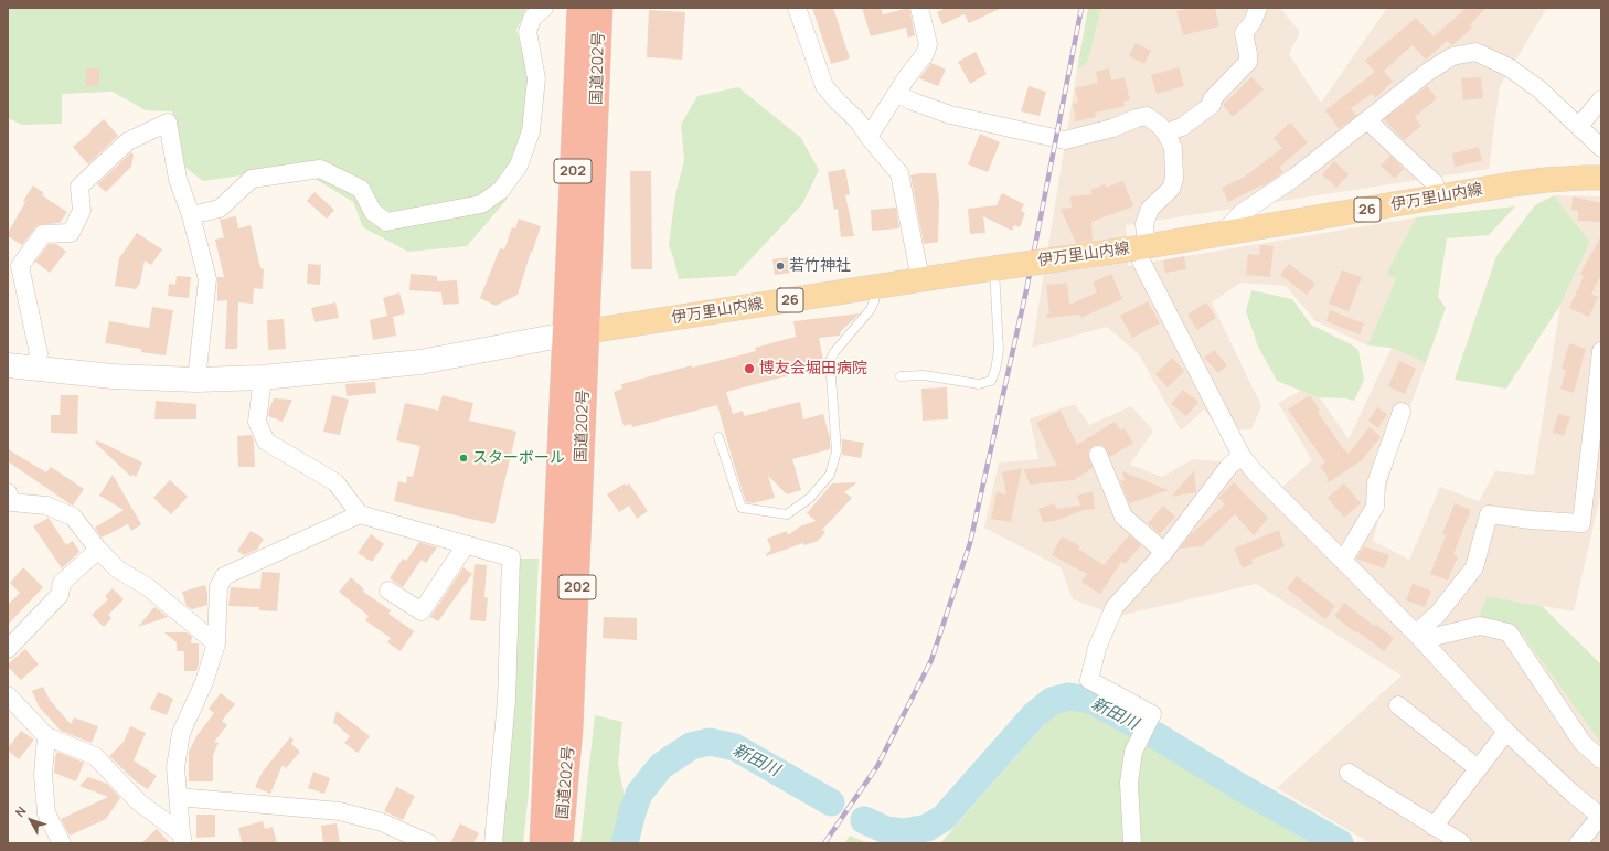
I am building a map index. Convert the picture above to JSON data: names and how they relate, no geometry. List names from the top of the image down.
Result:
{
  "streets": {
    "highway": ["国道202号", "202"],
    "main road": ["伊万里山内線", "26"]
  },
  "crossings": [
    ["国道202号", "伊万里山内線"]
  ],
  "water": ["新田川"],
  "places": ["若竹神社", "博友会堀田病院", "スターボール"],
  "north": "top left"
}
